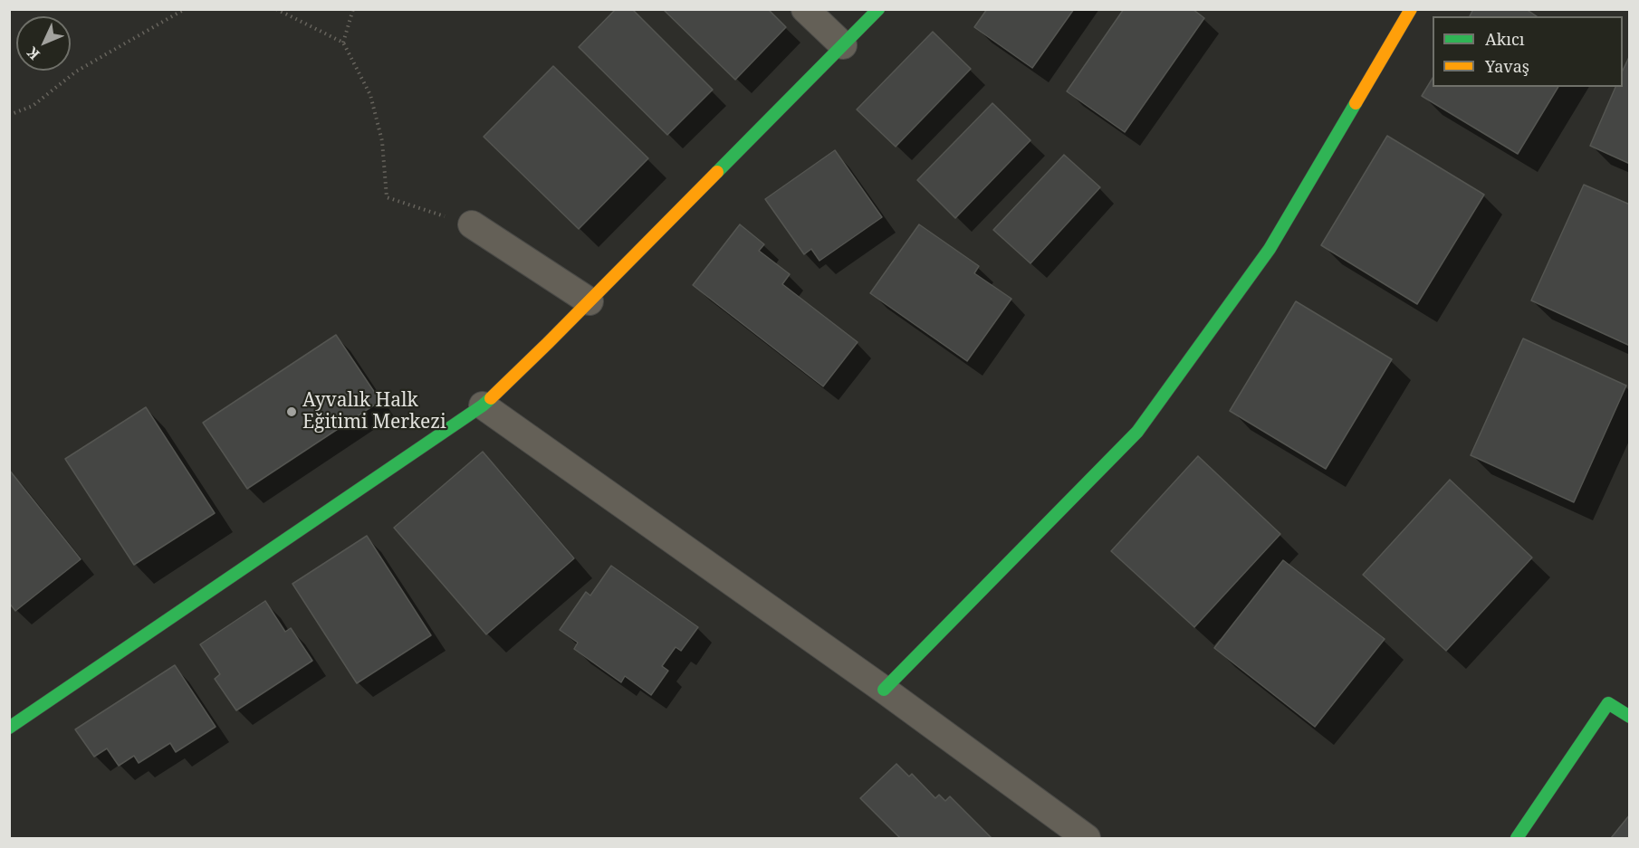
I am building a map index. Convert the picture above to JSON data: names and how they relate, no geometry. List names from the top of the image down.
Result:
{
  "places": ["Ayvalık Halk Eğitimi Merkezi"],
  "legend": ["Akıcı", "Yavaş"],
  "north": "bottom left"
}
